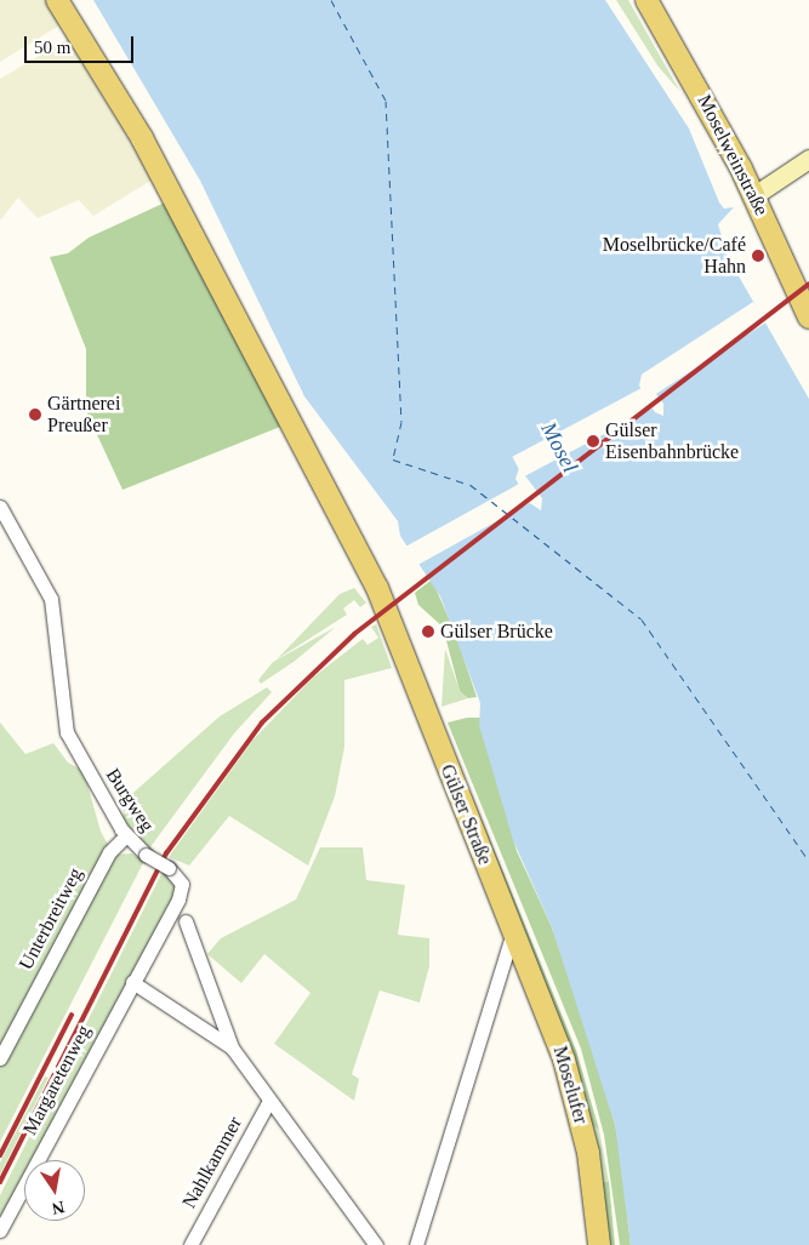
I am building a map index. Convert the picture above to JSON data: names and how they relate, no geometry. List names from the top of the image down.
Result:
{
  "streets": {
    "main road": ["Moselweinstraße", "Gülser Straße", "Moselufer"],
    "street": [
      "Burgweg",
      "Unterbreitweg",
      "Margaretenweg",
      "Nahlkammer"
    ]
  },
  "crossings": [
    ["Burgweg", "Unterbreitweg"],
    ["Burgweg", "Margaretenweg"],
    ["Gülser Straße", "Moselufer"]
  ],
  "water": ["Mosel"],
  "places": [
    "Moselbrücke/Café Hahn",
    "Gärtnerei Preußer",
    "Gülser Eisenbahnbrücke",
    "Gülser Brücke"
  ],
  "scale_bar": "50 m",
  "north": "bottom"
}
